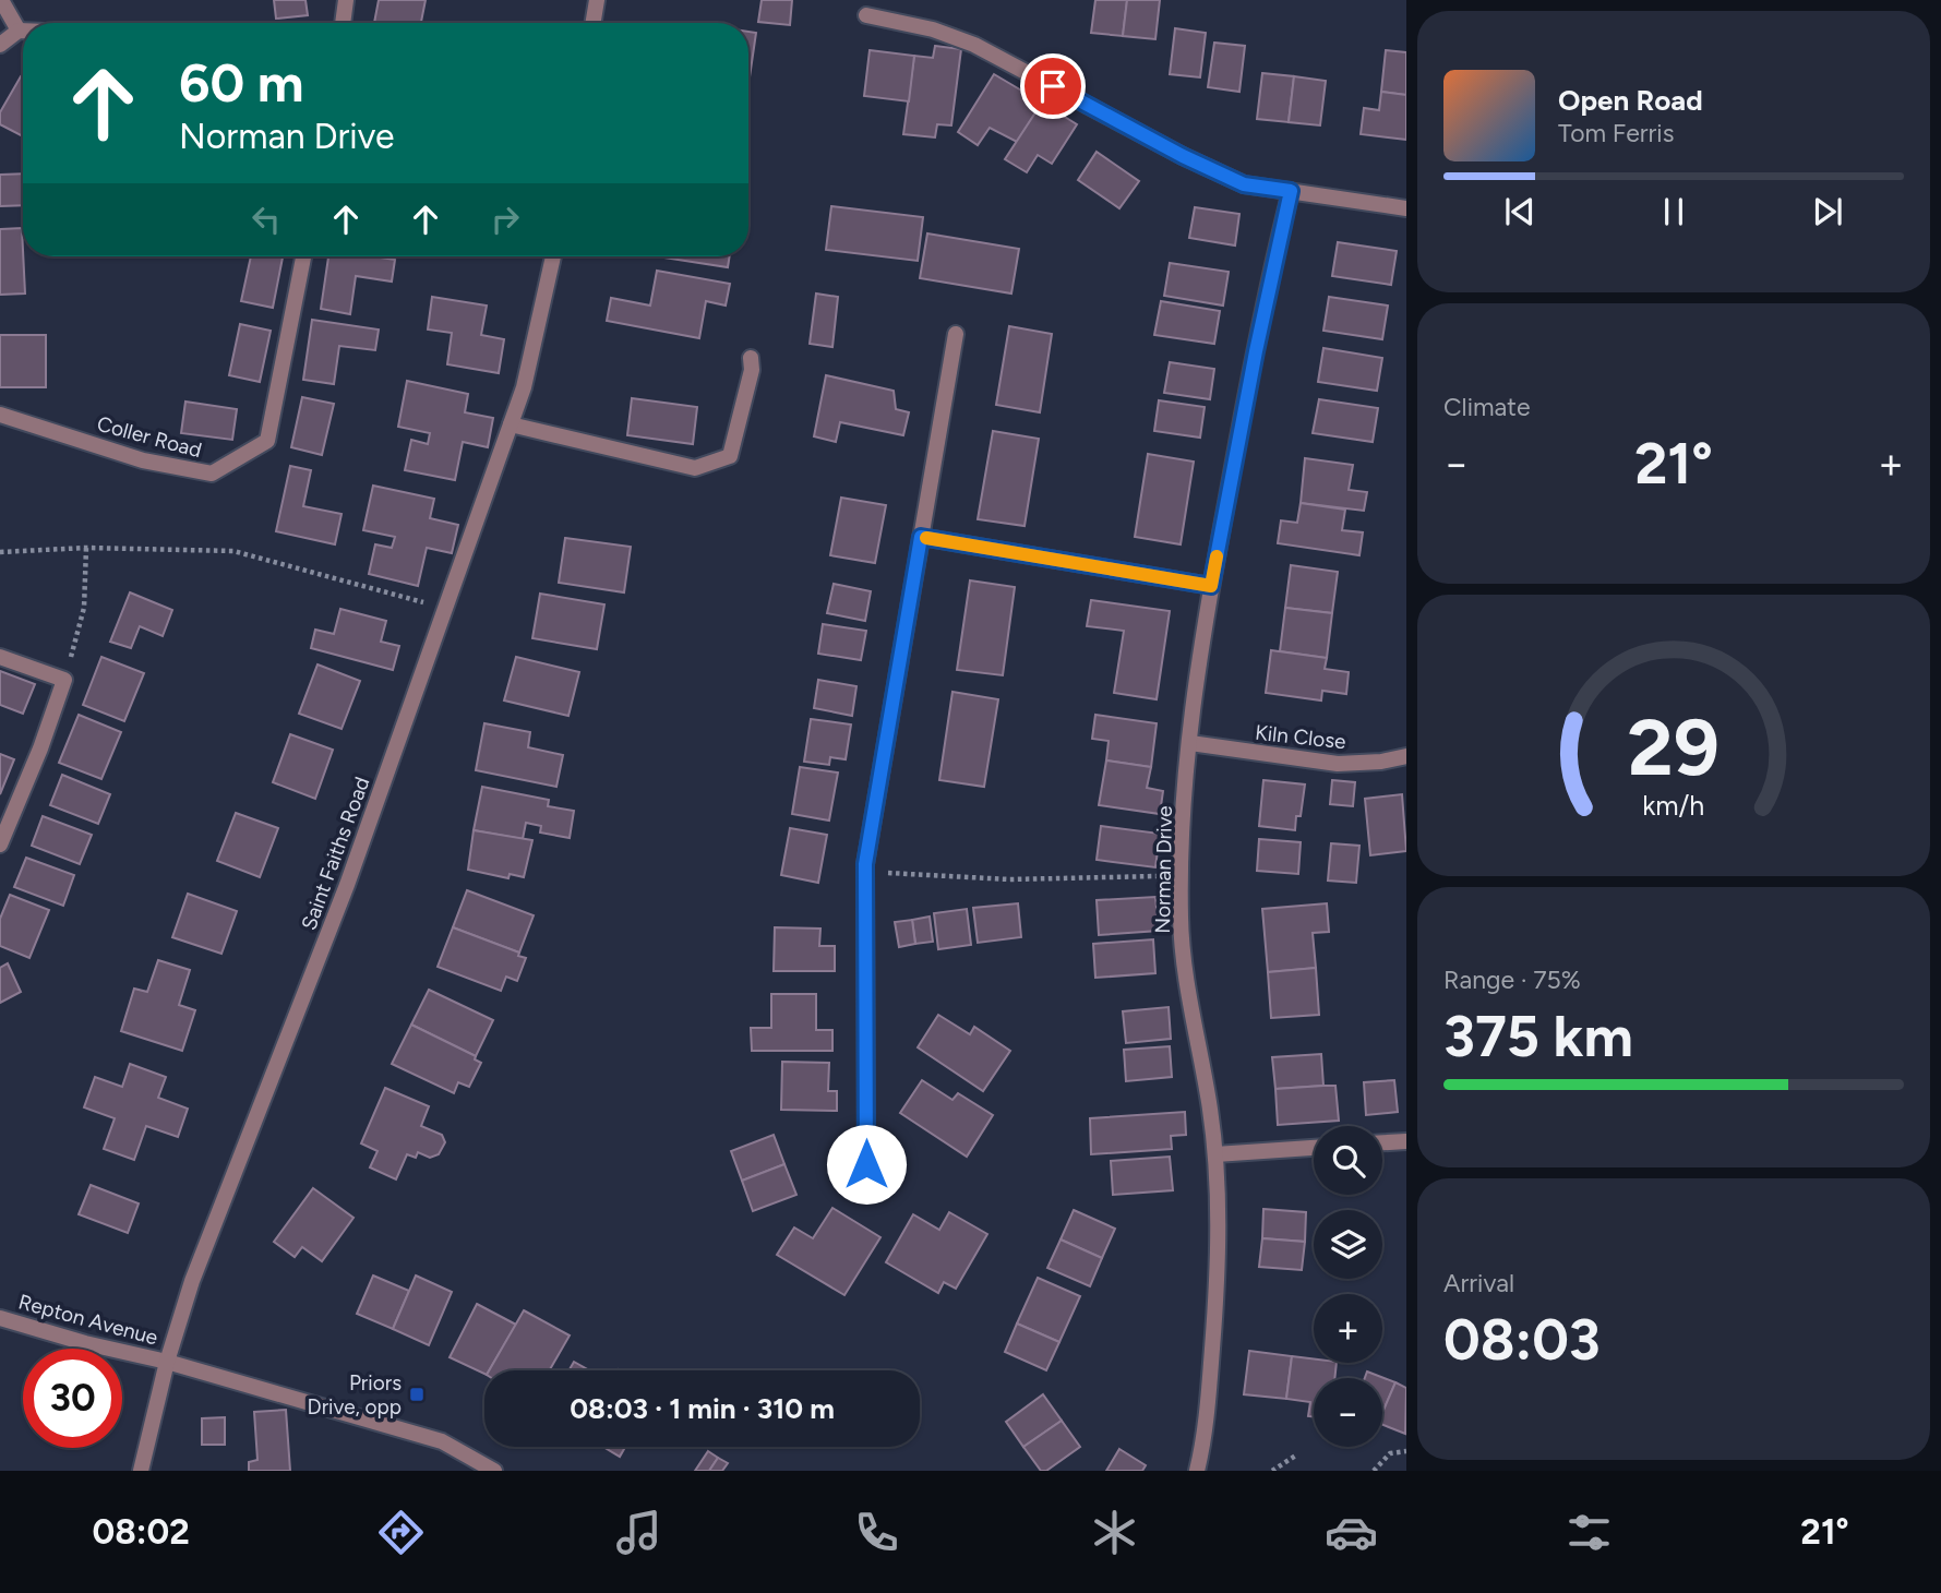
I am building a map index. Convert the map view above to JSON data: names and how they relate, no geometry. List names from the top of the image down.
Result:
{
  "streets": {
    "street": [
      "Coller Road",
      "Kiln Close",
      "Saint Faiths Road",
      "Norman Drive",
      "Repton Avenue"
    ]
  },
  "crossings": [
    ["Kiln Close", "Norman Drive"],
    ["Saint Faiths Road", "Repton Avenue"]
  ],
  "places": {
    "transit": ["Priors Drive, opp"]
  },
  "page": {
    "turn": ["60 m", "Norman Drive"],
    "song": ["Open Road", "Tom Ferris"],
    "tile": [
      "Climate",
      ["Range · 75%", "375 km"],
      ["Arrival", "08:03"]
    ],
    "heat": ["−", "21°", "+"],
    "map_buttons": ["+", "−"],
    "limit": "30",
    "trip": "08:03 · 1 min · 310 m",
    "tabs": ["08:02", "21°"],
    "gauge": ["29", "km/h"]
  }
}
